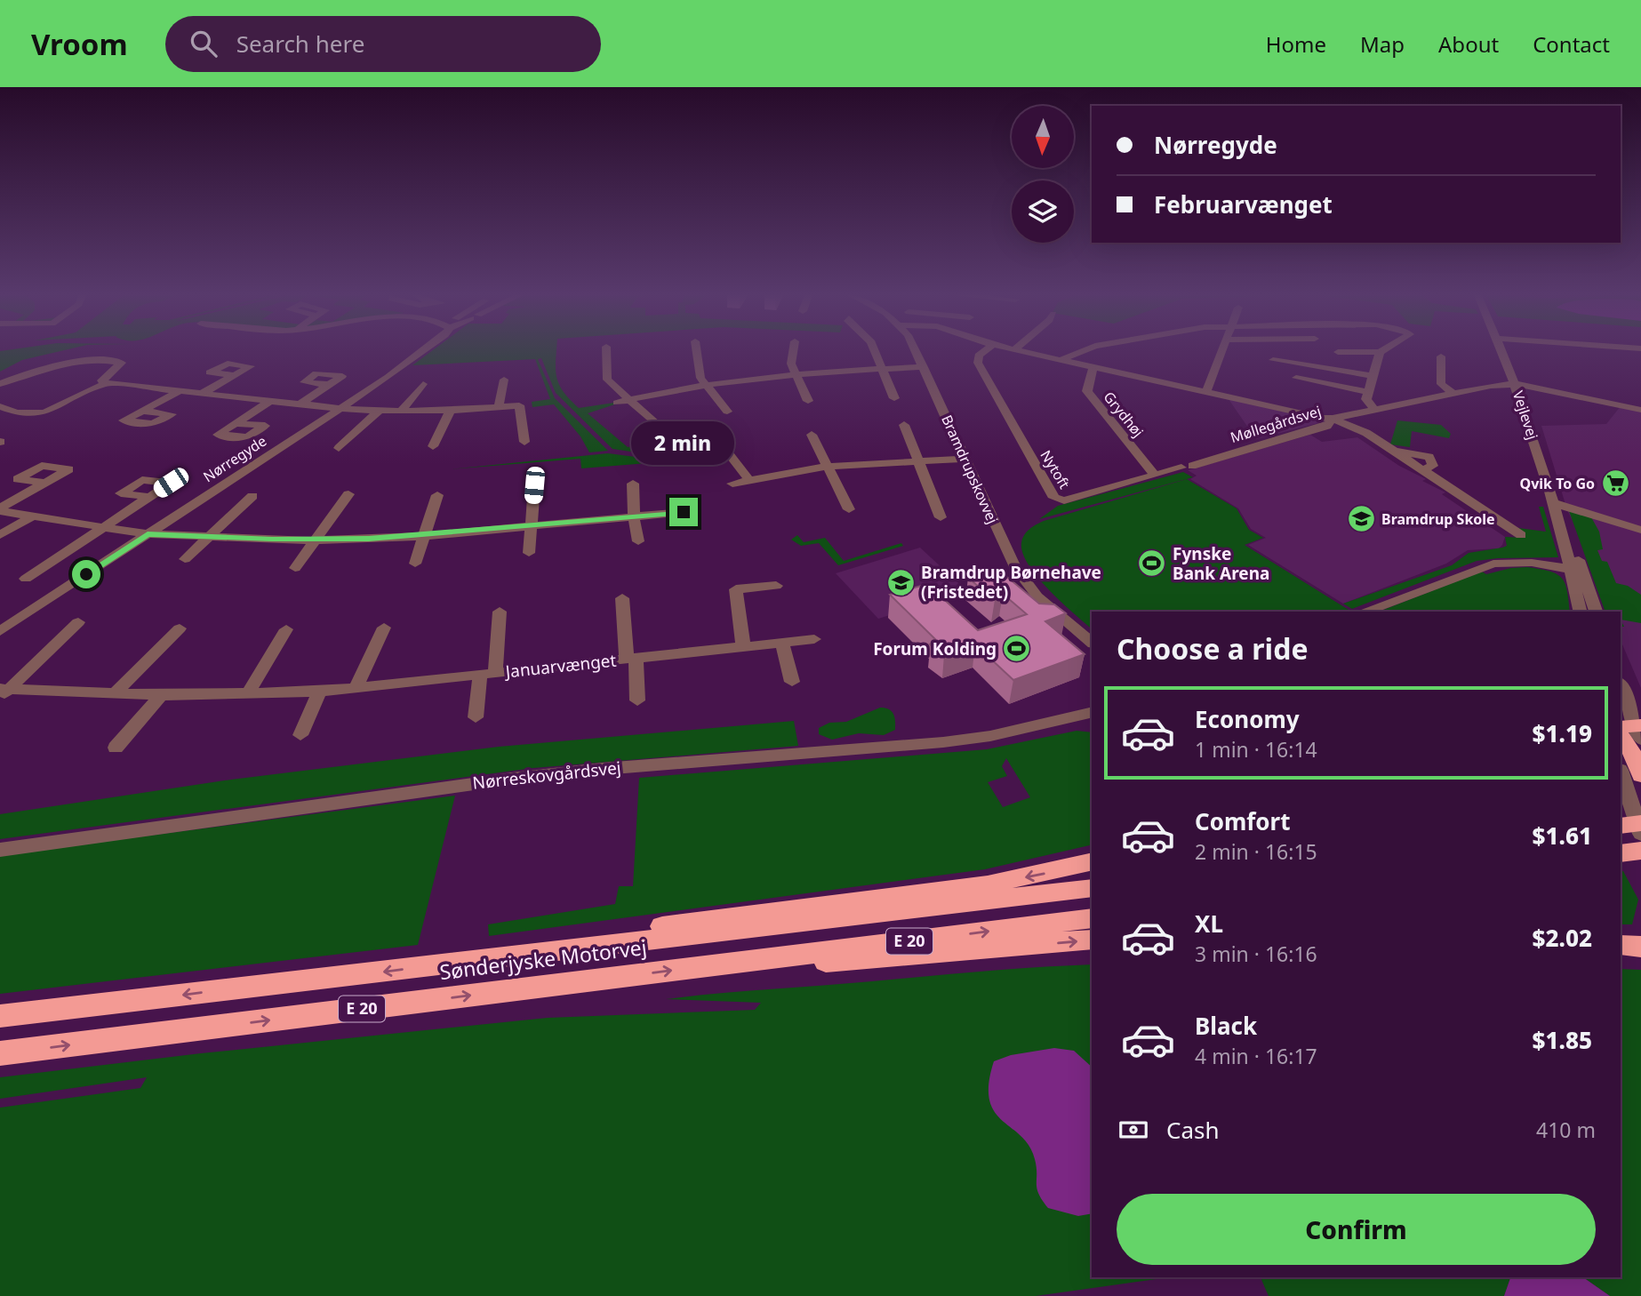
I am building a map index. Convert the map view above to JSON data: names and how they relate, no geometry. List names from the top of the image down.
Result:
{
  "streets": {
    "highway": ["E 20", "Sønderjyske Motorvej"],
    "street": [
      "Grydhøj",
      "Vejlevej",
      "Møllegårdsvej",
      "Nørregyde",
      "Bramdrupskovvej",
      "Nytoft",
      "Januarvænget",
      "Nørreskovgårdsvej"
    ]
  },
  "crossings": [
    ["Grydhøj", "Nytoft"],
    ["Møllegårdsvej", "Nytoft"]
  ],
  "places": {
    "supermarket": ["Qvik To Go"],
    "school or university": ["Bramdrup Skole", "Bramdrup Børnehave (Fristedet)"],
    "sports": ["Fynske Bank Arena", "Forum Kolding"]
  },
  "north": "bottom",
  "page": {
    "header": "Vroom",
    "search": "Search here",
    "nav": [
      "Home",
      "Map",
      "About",
      "Contact"
    ],
    "banner": ["Nørregyde", "Februarvænget"],
    "bubble": "2 min",
    "heading": "Choose a ride",
    "list": [
      {
        "name": "Economy",
        "note": "1 min · 16:14",
        "value": "$1.19"
      },
      {
        "name": "Comfort",
        "note": "2 min · 16:15",
        "value": "$1.61"
      },
      {
        "name": "XL",
        "note": "3 min · 16:16",
        "value": "$2.02"
      },
      {
        "name": "Black",
        "note": "4 min · 16:17",
        "value": "$1.85"
      }
    ],
    "pay": ["Cash", "410 m"],
    "buttons": "Confirm"
  }
}
